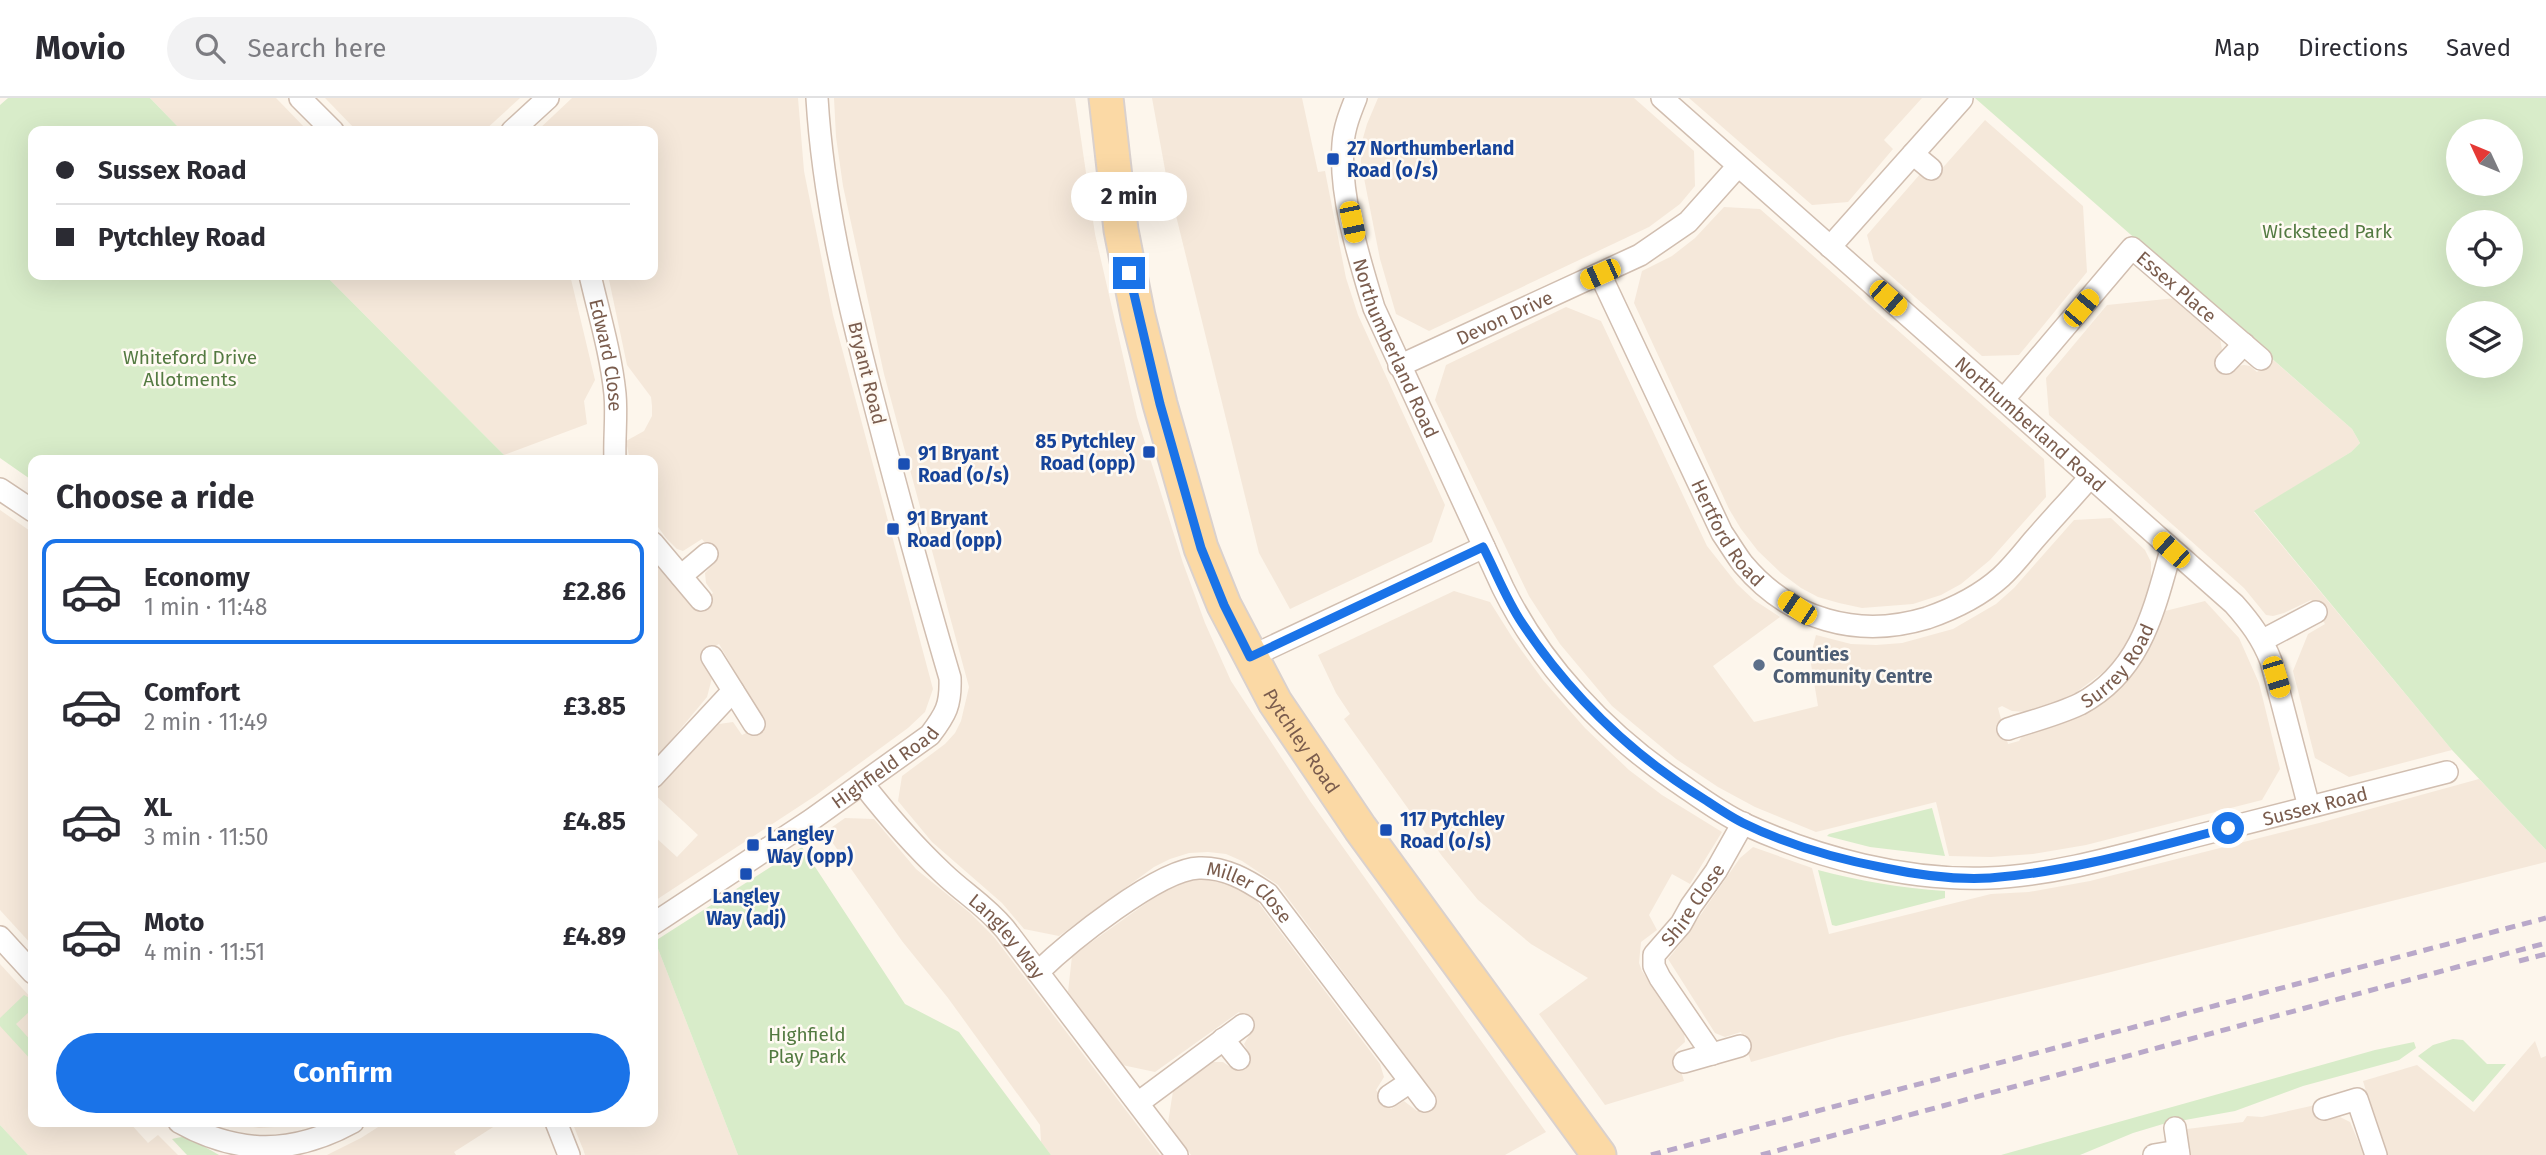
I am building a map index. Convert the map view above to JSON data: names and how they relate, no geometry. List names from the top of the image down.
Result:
{
  "streets": {
    "main road": ["Pytchley Road"],
    "street": [
      "Essex Place",
      "Devon Drive",
      "Northumberland Road",
      "Edward Close",
      "Bryant Road",
      "Hertford Road",
      "Surrey Road",
      "Highfield Road",
      "Sussex Road",
      "Miller Close",
      "Shire Close",
      "Langley Way"
    ]
  },
  "crossings": [
    ["Essex Place", "Northumberland Road"],
    ["Devon Drive", "Northumberland Road"],
    ["Devon Drive", "Hertford Road"],
    ["Northumberland Road", "Hertford Road"],
    ["Northumberland Road", "Surrey Road"],
    ["Northumberland Road", "Sussex Road"],
    ["Bryant Road", "Highfield Road"],
    ["Highfield Road", "Langley Way"],
    ["Sussex Road", "Shire Close"],
    ["Miller Close", "Langley Way"]
  ],
  "parks": ["Wicksteed Park", "Whiteford Drive Allotments", "Highfield Play Park"],
  "places": {
    "transit": [
      "27 Northumberland Road (o/s)",
      "85 Pytchley Road (opp)",
      "91 Bryant Road (o/s)",
      "91 Bryant Road (opp)",
      "117 Pytchley Road (o/s)",
      "Langley Way (opp)",
      "Langley Way (adj)"
    ],
    "other": ["Counties Community Centre"]
  },
  "north": "top left",
  "page": {
    "header": "Movio",
    "search": "Search here",
    "nav": ["Map", "Directions", "Saved"],
    "banner": ["Sussex Road", "Pytchley Road"],
    "bubble": "2 min",
    "heading": "Choose a ride",
    "list": [
      {
        "name": "Economy",
        "note": "1 min · 11:48",
        "value": "£2.86"
      },
      {
        "name": "Comfort",
        "note": "2 min · 11:49",
        "value": "£3.85"
      },
      {
        "name": "XL",
        "note": "3 min · 11:50",
        "value": "£4.85"
      },
      {
        "name": "Moto",
        "note": "4 min · 11:51",
        "value": "£4.89"
      }
    ],
    "buttons": "Confirm"
  }
}
